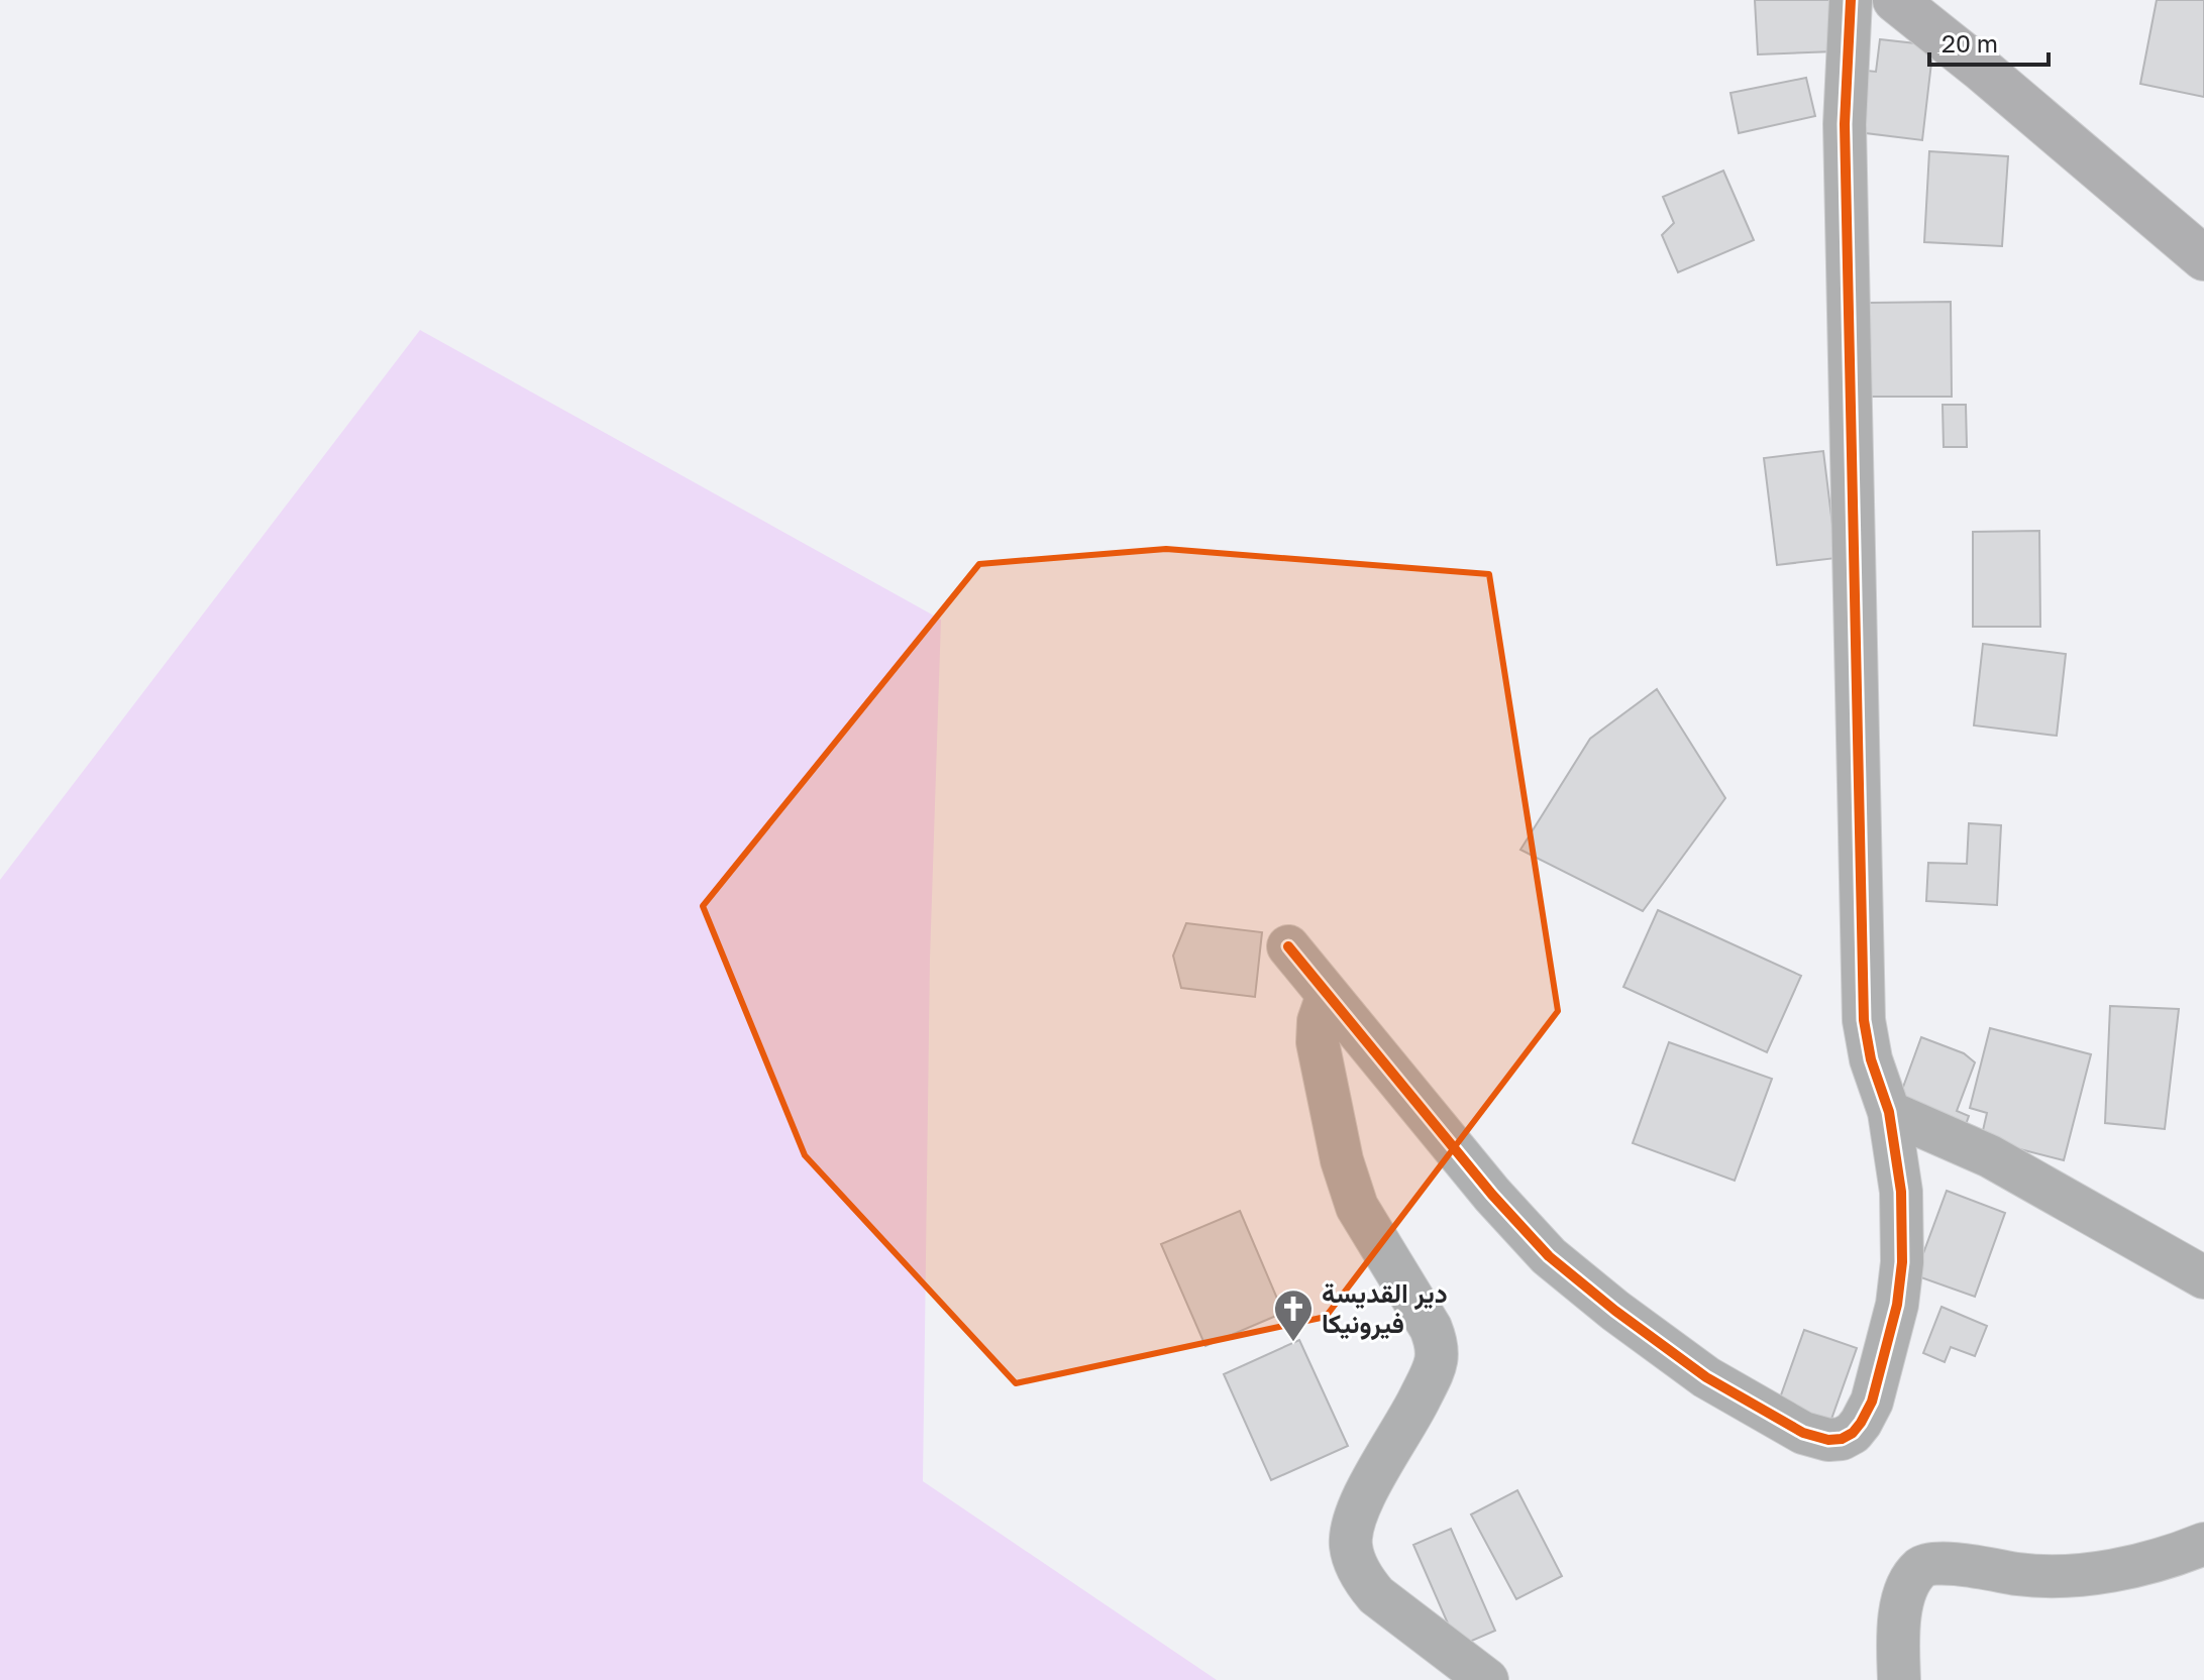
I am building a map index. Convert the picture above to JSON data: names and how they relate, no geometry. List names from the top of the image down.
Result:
{
  "places": {
    "church": ["دير القديسة فيرونيكا"]
  },
  "scale_bar": "20 m"
}
